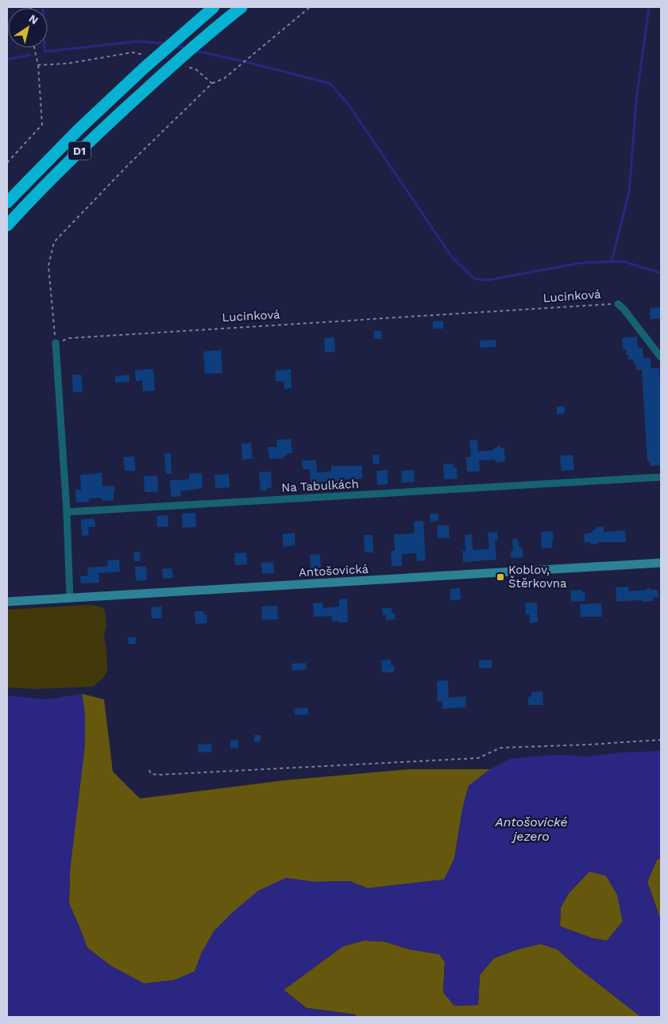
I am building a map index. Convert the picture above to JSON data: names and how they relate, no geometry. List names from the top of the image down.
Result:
{
  "streets": {
    "highway": ["D1"],
    "street": ["Na Tabulkách", "Antošovická"],
    "path": ["Lucinková"]
  },
  "water": ["Antošovické jezero"],
  "places": {
    "transit": ["Koblov, Štěrkovna"]
  },
  "north": "top right"
}
